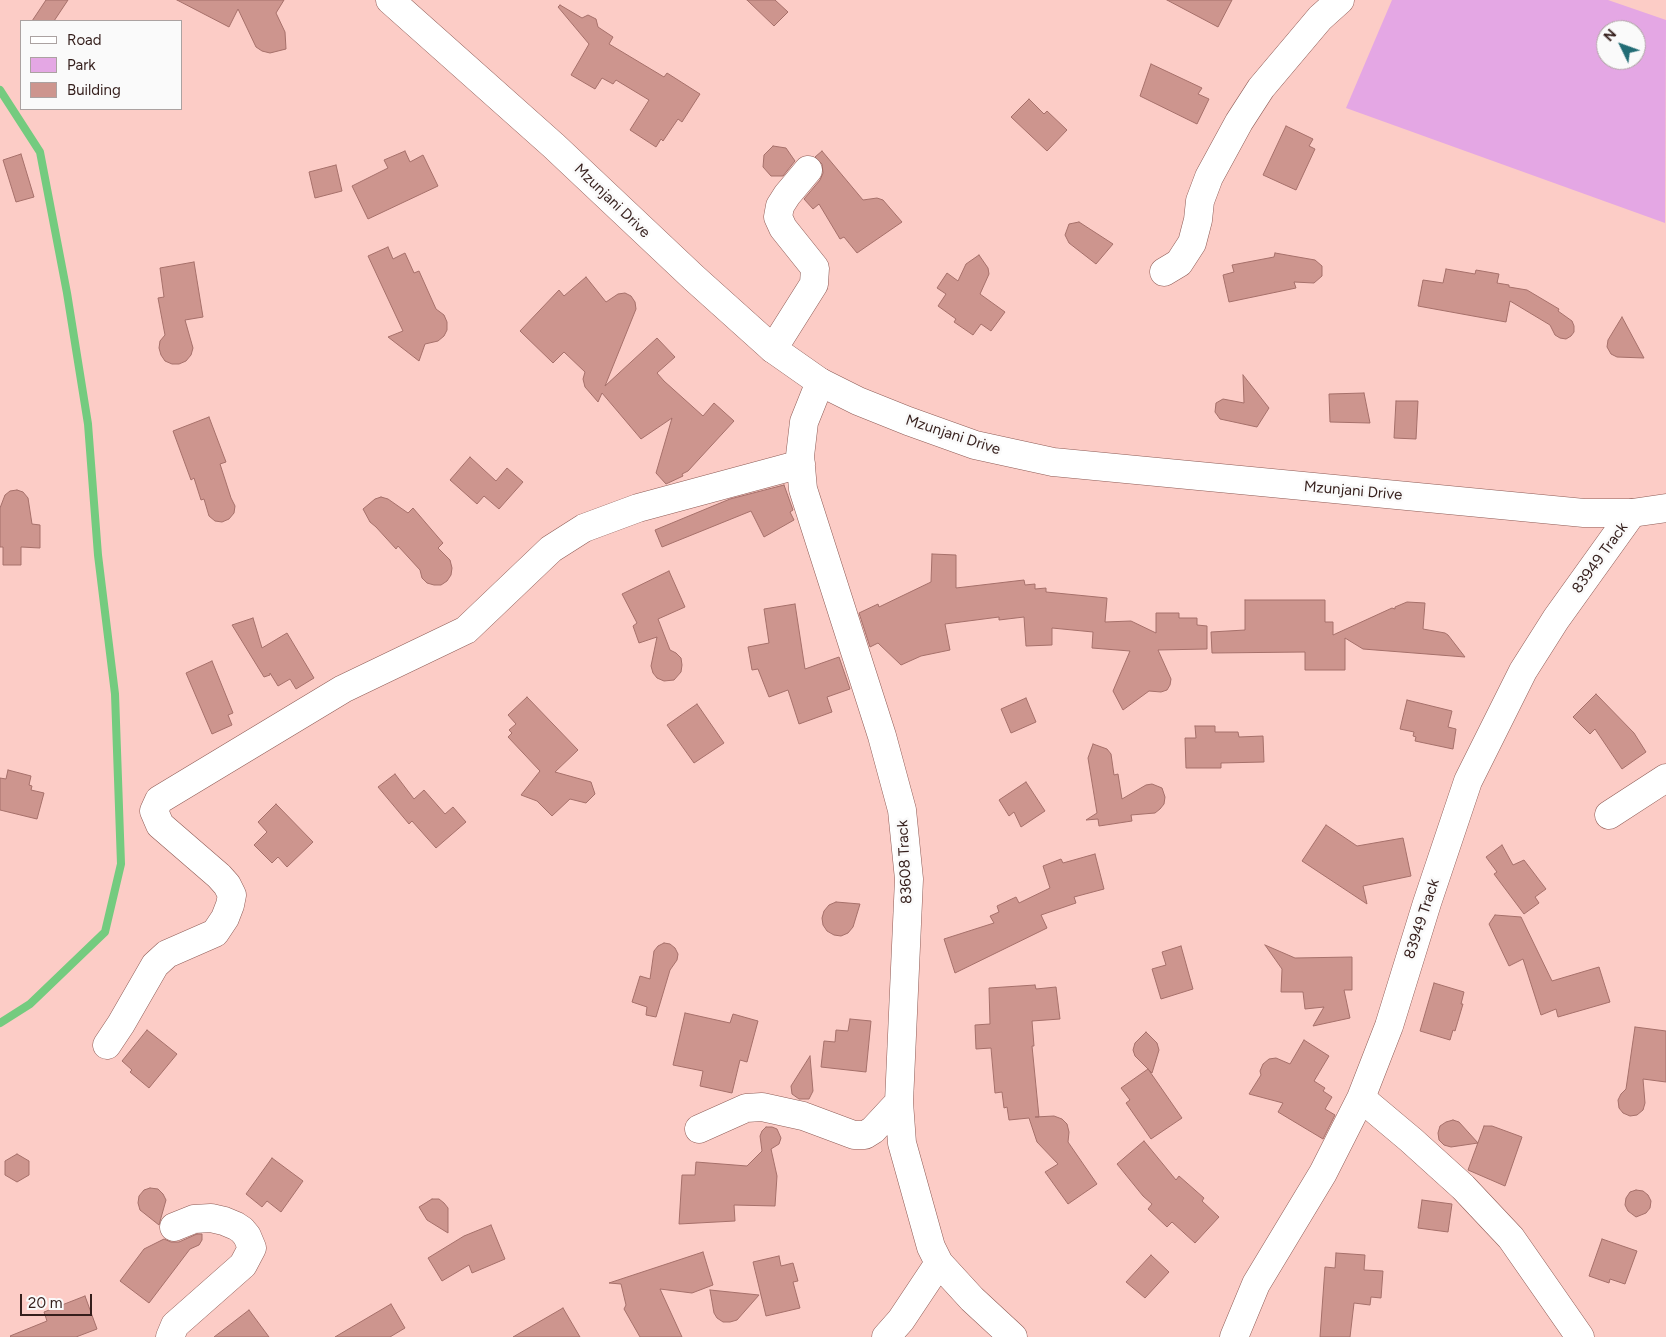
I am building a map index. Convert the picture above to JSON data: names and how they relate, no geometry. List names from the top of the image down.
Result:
{
  "streets": {
    "street": ["Mzunjani Drive", "83949 Track", "83608 Track"]
  },
  "crossings": [
    ["Mzunjani Drive", "83949 Track"],
    ["Mzunjani Drive", "83608 Track"]
  ],
  "legend": ["Road", "Park", "Building"],
  "scale_bar": "20 m",
  "north": "top left"
}
